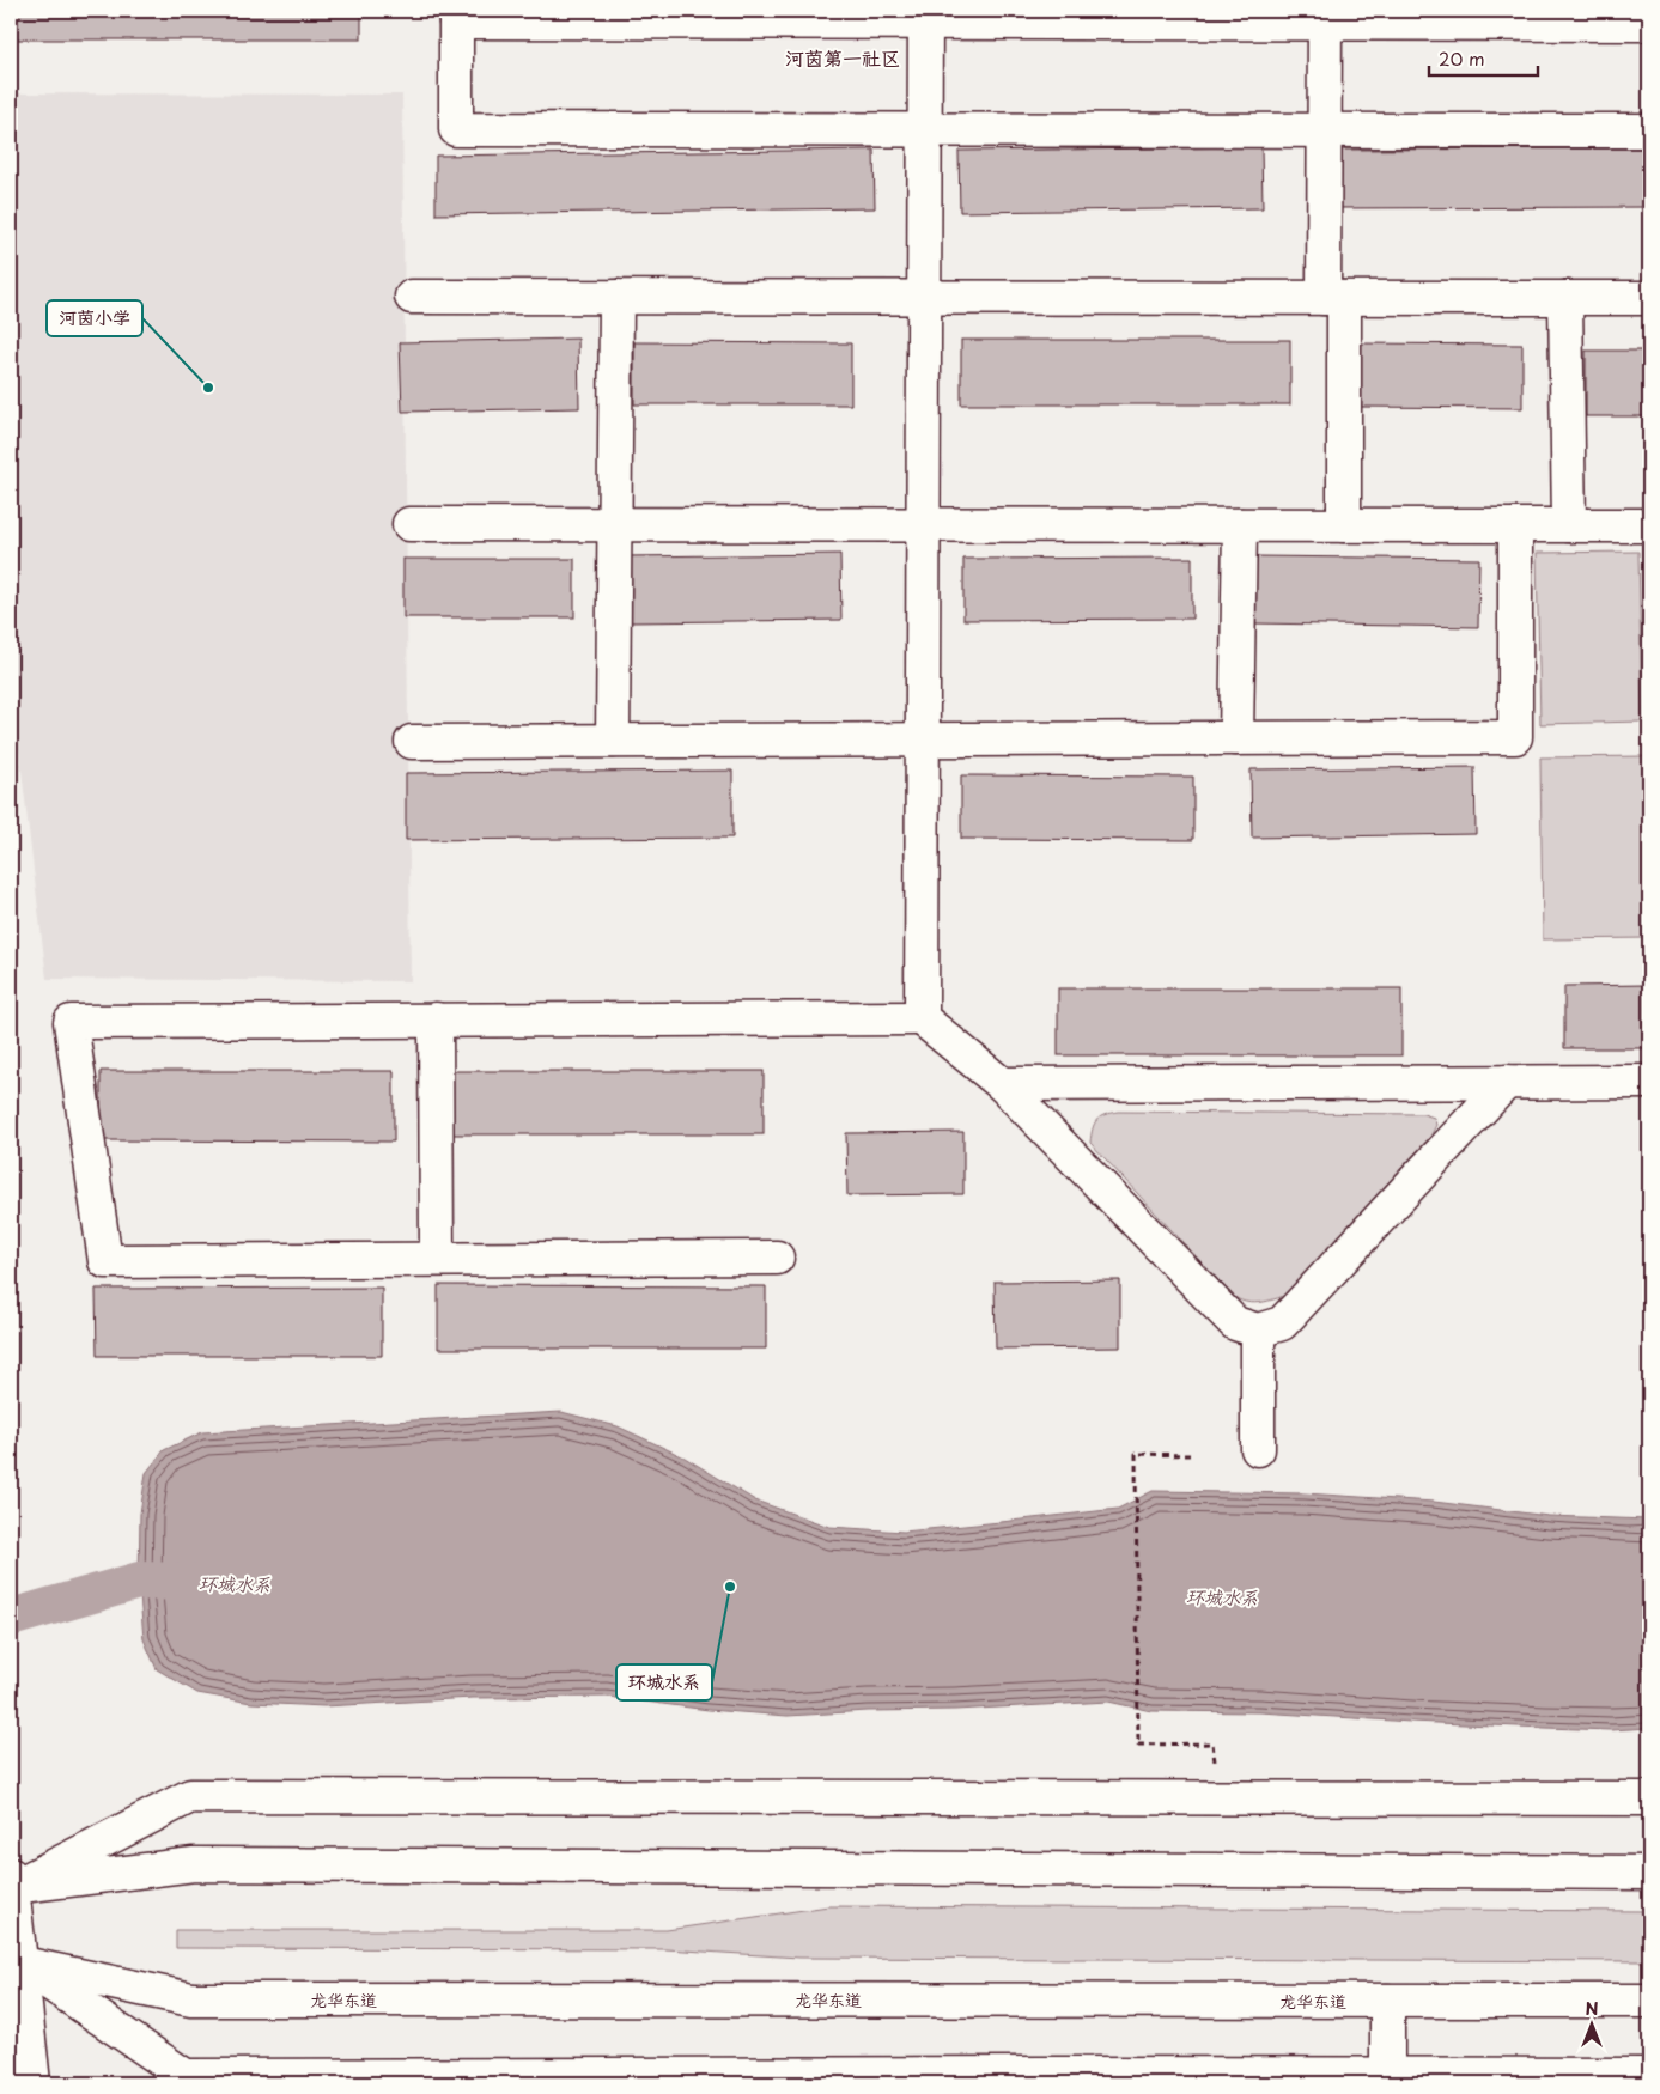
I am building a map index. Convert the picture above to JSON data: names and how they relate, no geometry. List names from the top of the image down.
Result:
{
  "streets": {
    "street": ["龙华东道"]
  },
  "districts": ["河茵第一社区"],
  "water": ["环城水系"],
  "places": ["河茵小学", "环城水系"],
  "scale_bar": "20 m",
  "north": "top"
}
